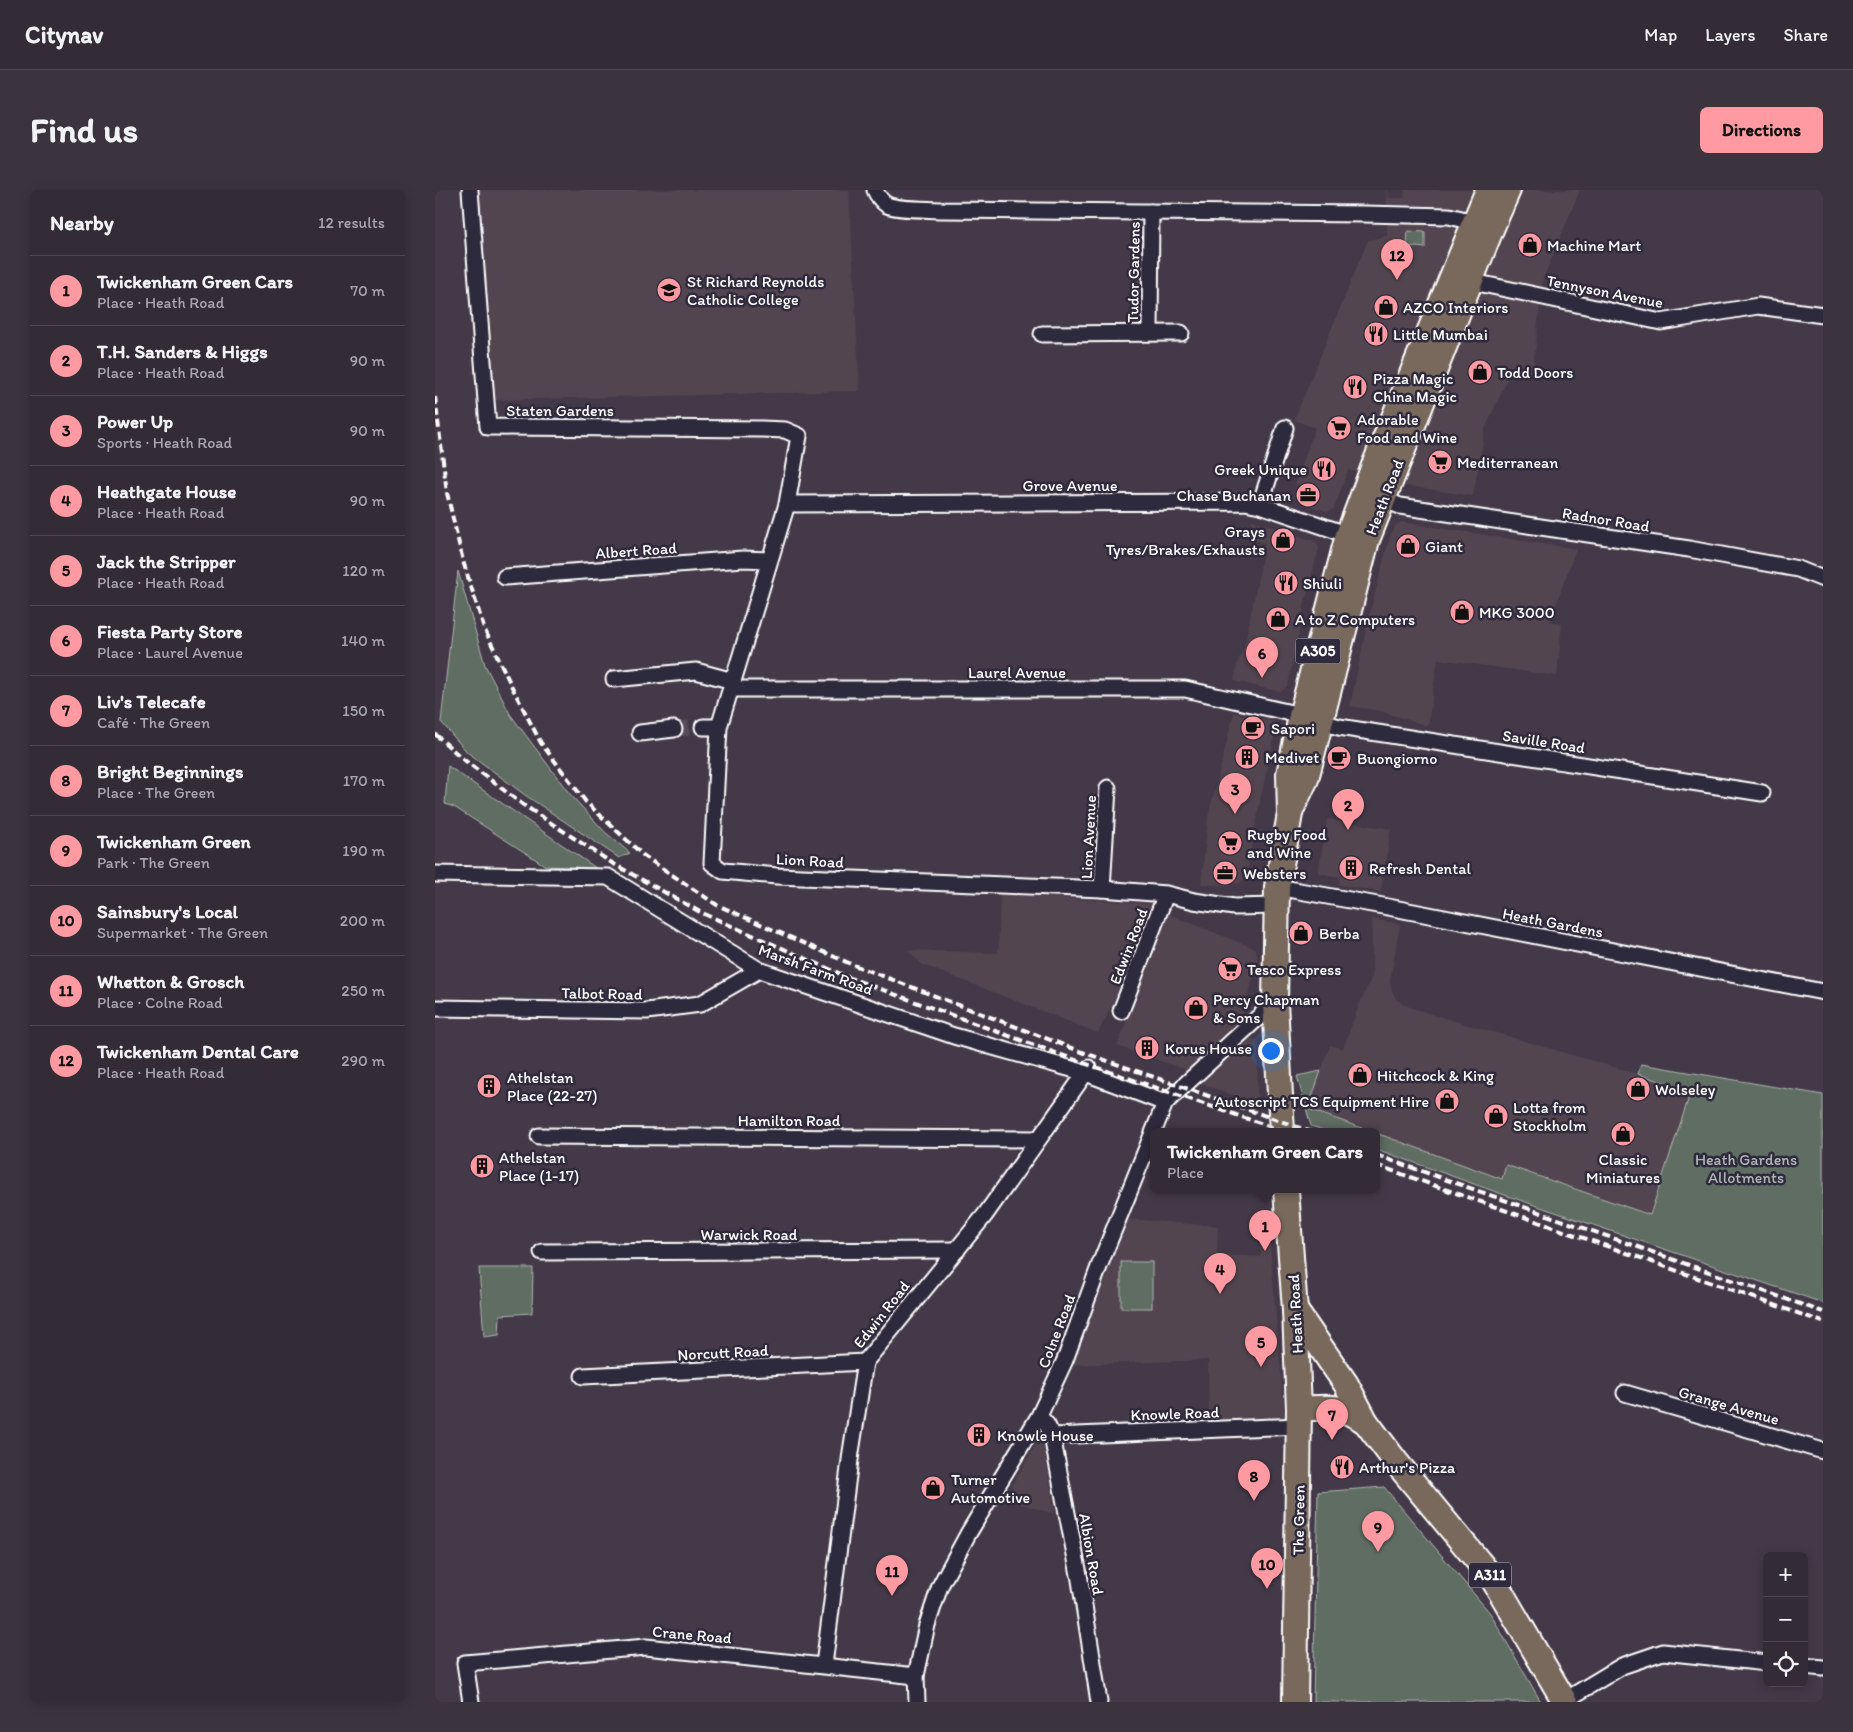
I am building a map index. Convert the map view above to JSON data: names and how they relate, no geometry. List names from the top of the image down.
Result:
{
  "streets": {
    "main road": [
      "Heath Road",
      "A305",
      "The Green",
      "A311"
    ],
    "street": [
      "Tudor Gardens",
      "Tennyson Avenue",
      "Staten Gardens",
      "Grove Avenue",
      "Radnor Road",
      "Albert Road",
      "Laurel Avenue",
      "Saville Road",
      "Lion Avenue",
      "Lion Road",
      "Heath Gardens",
      "Edwin Road",
      "Marsh Farm Road",
      "Talbot Road",
      "Hamilton Road",
      "Warwick Road",
      "Colne Road",
      "Norcutt Road",
      "Grange Avenue",
      "Knowle Road",
      "Albion Road",
      "Crane Road"
    ]
  },
  "crossings": [
    ["Tennyson Avenue", "Heath Road"],
    ["Staten Gardens", "Grove Avenue"],
    ["Staten Gardens", "Lion Road"],
    ["Grove Avenue", "Heath Road"],
    ["Grove Avenue", "Lion Road"],
    ["Heath Road", "Radnor Road"],
    ["Heath Road", "Laurel Avenue"],
    ["Heath Road", "Saville Road"],
    ["Heath Road", "Lion Road"],
    ["Heath Road", "Heath Gardens"],
    ["Heath Road", "Colne Road"],
    ["Heath Road", "Knowle Road"],
    ["Heath Road", "The Green"],
    ["Heath Road", "A311"],
    ["Albert Road", "Lion Road"],
    ["Laurel Avenue", "Saville Road"],
    ["Laurel Avenue", "Lion Road"],
    ["Lion Avenue", "Lion Road"],
    ["Lion Road", "Heath Gardens"],
    ["Lion Road", "Edwin Road"],
    ["Edwin Road", "Marsh Farm Road"],
    ["Edwin Road", "Hamilton Road"],
    ["Edwin Road", "Warwick Road"],
    ["Edwin Road", "Norcutt Road"],
    ["Edwin Road", "Crane Road"],
    ["Marsh Farm Road", "Talbot Road"],
    ["Marsh Farm Road", "Colne Road"],
    ["Colne Road", "Albion Road"],
    ["Colne Road", "Crane Road"],
    ["Knowle Road", "The Green"],
    ["Knowle Road", "Albion Road"],
    ["Knowle Road", "A311"],
    ["The Green", "A311"]
  ],
  "parks": ["Heath Gardens Allotments"],
  "places": {
    "shop": [
      "Machine Mart",
      "AZCO Interiors",
      "Todd Doors",
      "Grays Tyres/Brakes/Exhausts",
      "Giant",
      "MKG 3000",
      "A to Z Computers",
      "Berba",
      "Percy Chapman & Sons",
      "Hitchcock & King",
      "Wolseley",
      "Autoscript TCS Equipment Hire",
      "Lotta from Stockholm",
      "Classic Miniatures",
      "Turner Automotive"
    ],
    "school or university": ["St Richard Reynolds Catholic College"],
    "restaurant": [
      "Little Mumbai",
      "Pizza Magic China Magic",
      "Greek Unique",
      "Shiuli",
      "Arthur's Pizza"
    ],
    "supermarket": [
      "Adorable Food and Wine",
      "Mediterranean",
      "Rugby Food and Wine",
      "Tesco Express"
    ],
    "office": ["Chase Buchanan", "Websters"],
    "cafe": ["Sapori", "Buongiorno"],
    "building": [
      "Medivet",
      "Refresh Dental",
      "Korus House",
      "Athelstan Place (22-27)",
      "Athelstan Place (1-17)",
      "Knowle House"
    ]
  },
  "page": {
    "header": "Citynav",
    "nav": ["Map", "Layers", "Share"],
    "buttons": "Directions",
    "title": "Find us",
    "heading": ["Nearby", "12 results"],
    "pins": [
      "12",
      "6",
      "3",
      "2",
      "1",
      "4",
      "5",
      "7",
      "8",
      "9",
      "10",
      "11"
    ],
    "list": [
      {
        "mark": "1",
        "name": "Twickenham Green Cars",
        "note": "Place · Heath Road",
        "value": "70 m"
      },
      {
        "mark": "2",
        "name": "T.H. Sanders & Higgs",
        "note": "Place · Heath Road",
        "value": "90 m"
      },
      {
        "mark": "3",
        "name": "Power Up",
        "note": "Sports · Heath Road",
        "value": "90 m"
      },
      {
        "mark": "4",
        "name": "Heathgate House",
        "note": "Place · Heath Road",
        "value": "90 m"
      },
      {
        "mark": "5",
        "name": "Jack the Stripper",
        "note": "Place · Heath Road",
        "value": "120 m"
      },
      {
        "mark": "6",
        "name": "Fiesta Party Store",
        "note": "Place · Laurel Avenue",
        "value": "140 m"
      },
      {
        "mark": "7",
        "name": "Liv's Telecafe",
        "note": "Café · The Green",
        "value": "150 m"
      },
      {
        "mark": "8",
        "name": "Bright Beginnings",
        "note": "Place · The Green",
        "value": "170 m"
      },
      {
        "mark": "9",
        "name": "Twickenham Green",
        "note": "Park · The Green",
        "value": "190 m"
      },
      {
        "mark": "10",
        "name": "Sainsbury's Local",
        "note": "Supermarket · The Green",
        "value": "200 m"
      },
      {
        "mark": "11",
        "name": "Whetton & Grosch",
        "note": "Place · Colne Road",
        "value": "250 m"
      },
      {
        "mark": "12",
        "name": "Twickenham Dental Care",
        "note": "Place · Heath Road",
        "value": "290 m"
      }
    ],
    "popup": ["Twickenham Green Cars", "Place"],
    "map_buttons": ["+", "−"]
  }
}
